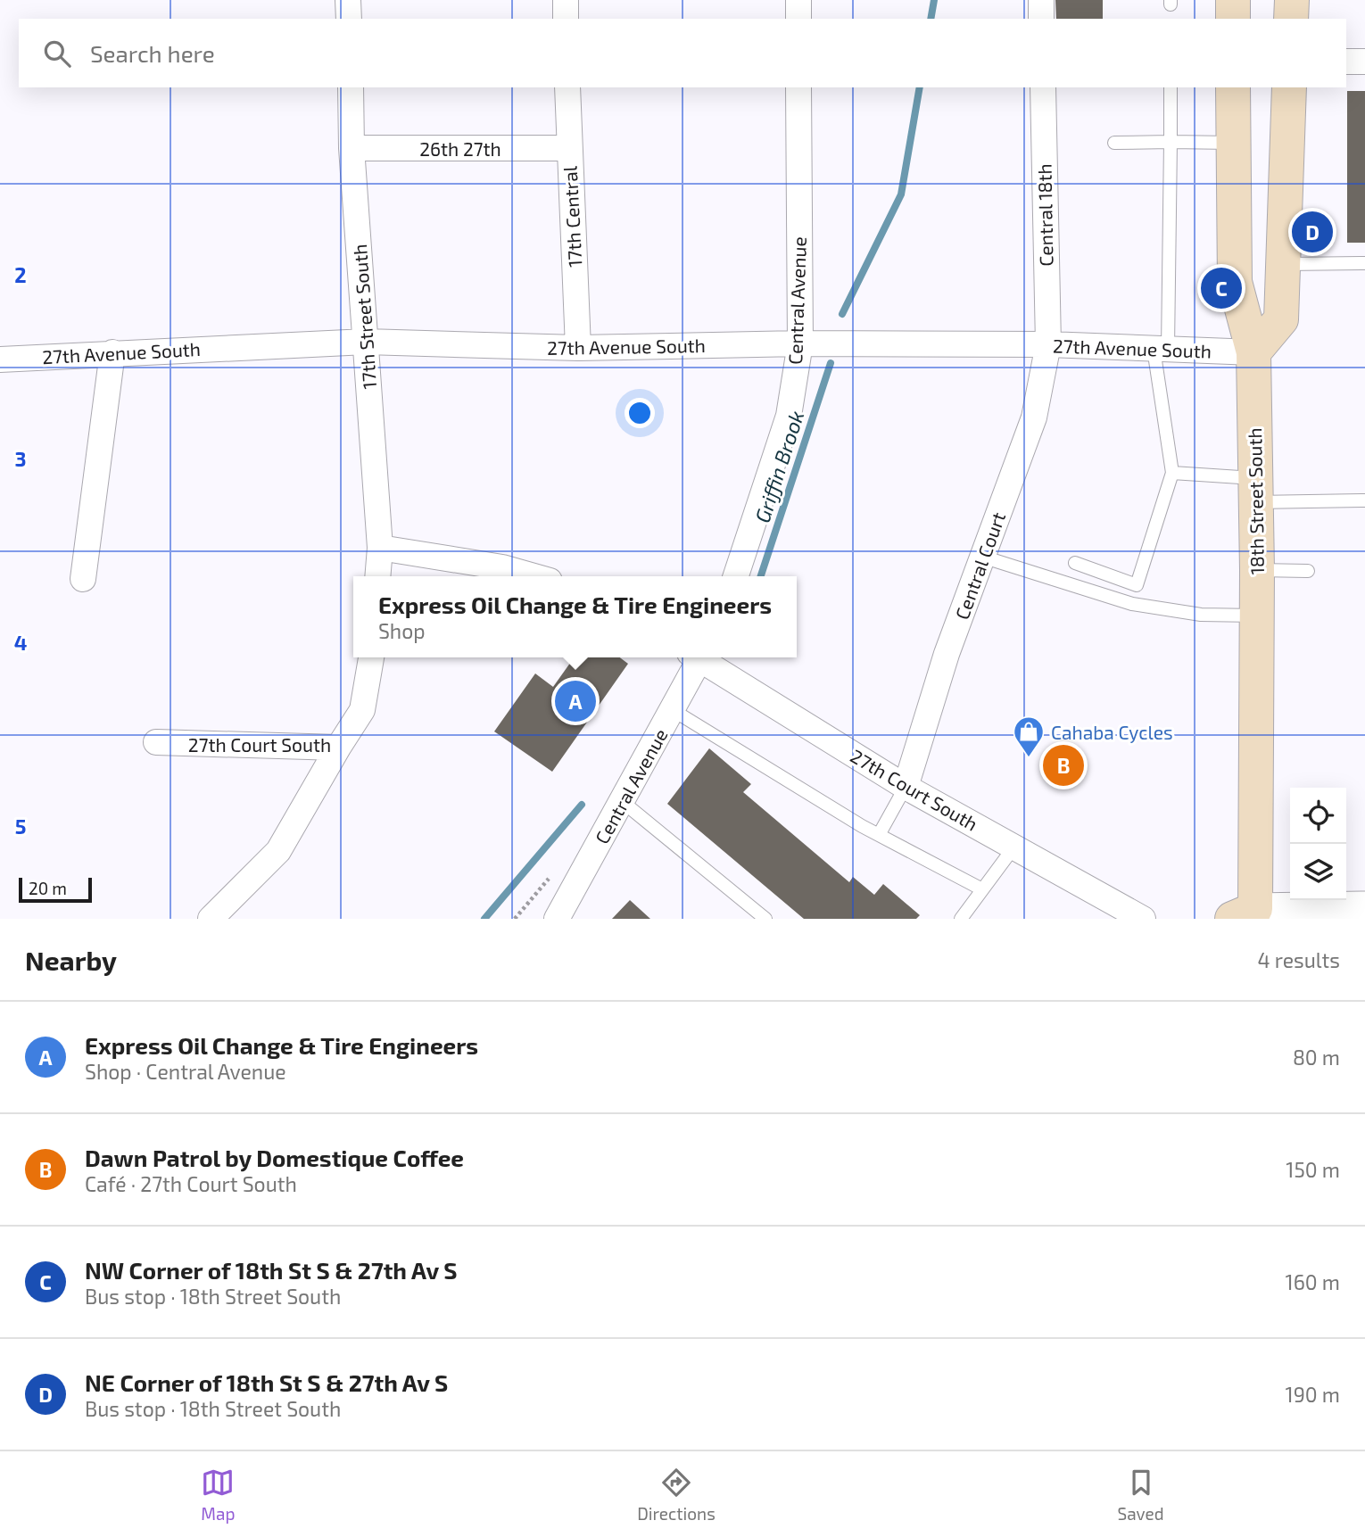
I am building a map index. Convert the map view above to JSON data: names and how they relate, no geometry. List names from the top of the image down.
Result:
{
  "streets": {
    "main road": ["18th Street South"],
    "street": [
      "26th 27th",
      "Central 18th",
      "17th Central",
      "Central Avenue",
      "17th Street South",
      "27th Avenue South",
      "Central Court",
      "27th Court South"
    ]
  },
  "crossings": [
    ["26th 27th", "17th Central"],
    ["26th 27th", "17th Street South"],
    ["Central 18th", "27th Avenue South"],
    ["Central 18th", "Central Court"],
    ["17th Central", "27th Avenue South"],
    ["Central Avenue", "27th Avenue South"],
    ["17th Street South", "27th Avenue South"],
    ["27th Avenue South", "18th Street South"],
    ["27th Avenue South", "Central Court"],
    ["Central Court", "27th Court South"]
  ],
  "water": ["Griffin Brook"],
  "places": {
    "shop": ["Cahaba Cycles"]
  },
  "scale_bar": "20 m",
  "page": {
    "search": "Search here",
    "pins": [
      "D",
      "C",
      "A",
      "B"
    ],
    "popup": ["Express Oil Change & Tire Engineers", "Shop"],
    "scale": "20 m",
    "heading": ["Nearby", "4 results"],
    "list": [
      {
        "mark": "A",
        "name": "Express Oil Change & Tire Engineers",
        "note": "Shop · Central Avenue",
        "value": "80 m"
      },
      {
        "mark": "B",
        "name": "Dawn Patrol by Domestique Coffee",
        "note": "Café · 27th Court South",
        "value": "150 m"
      },
      {
        "mark": "C",
        "name": "NW Corner of 18th St S & 27th Av S",
        "note": "Bus stop · 18th Street South",
        "value": "160 m"
      },
      {
        "mark": "D",
        "name": "NE Corner of 18th St S & 27th Av S",
        "note": "Bus stop · 18th Street South",
        "value": "190 m"
      }
    ],
    "nav": ["Map", "Directions", "Saved"]
  },
  "grid": {
    "rows": [
      "2",
      "3",
      "4",
      "5"
    ]
  }
}
